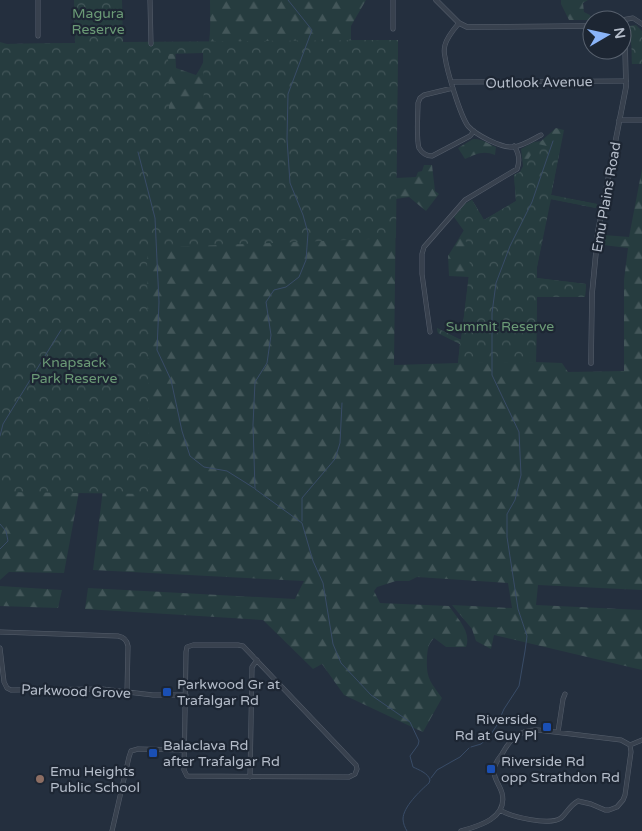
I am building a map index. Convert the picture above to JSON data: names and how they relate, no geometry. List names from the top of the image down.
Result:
{
  "streets": {
    "street": ["Outlook Avenue", "Emu Plains Road", "Parkwood Grove"]
  },
  "crossings": [
    ["Outlook Avenue", "Emu Plains Road"]
  ],
  "parks": ["Magura Reserve", "Summit Reserve", "Knapsack Park Reserve"],
  "places": {
    "transit": [
      "Parkwood Gr at Trafalgar Rd",
      "Riverside Rd at Guy Pl",
      "Balaclava Rd after Trafalgar Rd",
      "Riverside Rd opp Strathdon Rd"
    ],
    "other": ["Emu Heights Public School"]
  },
  "north": "right"
}
